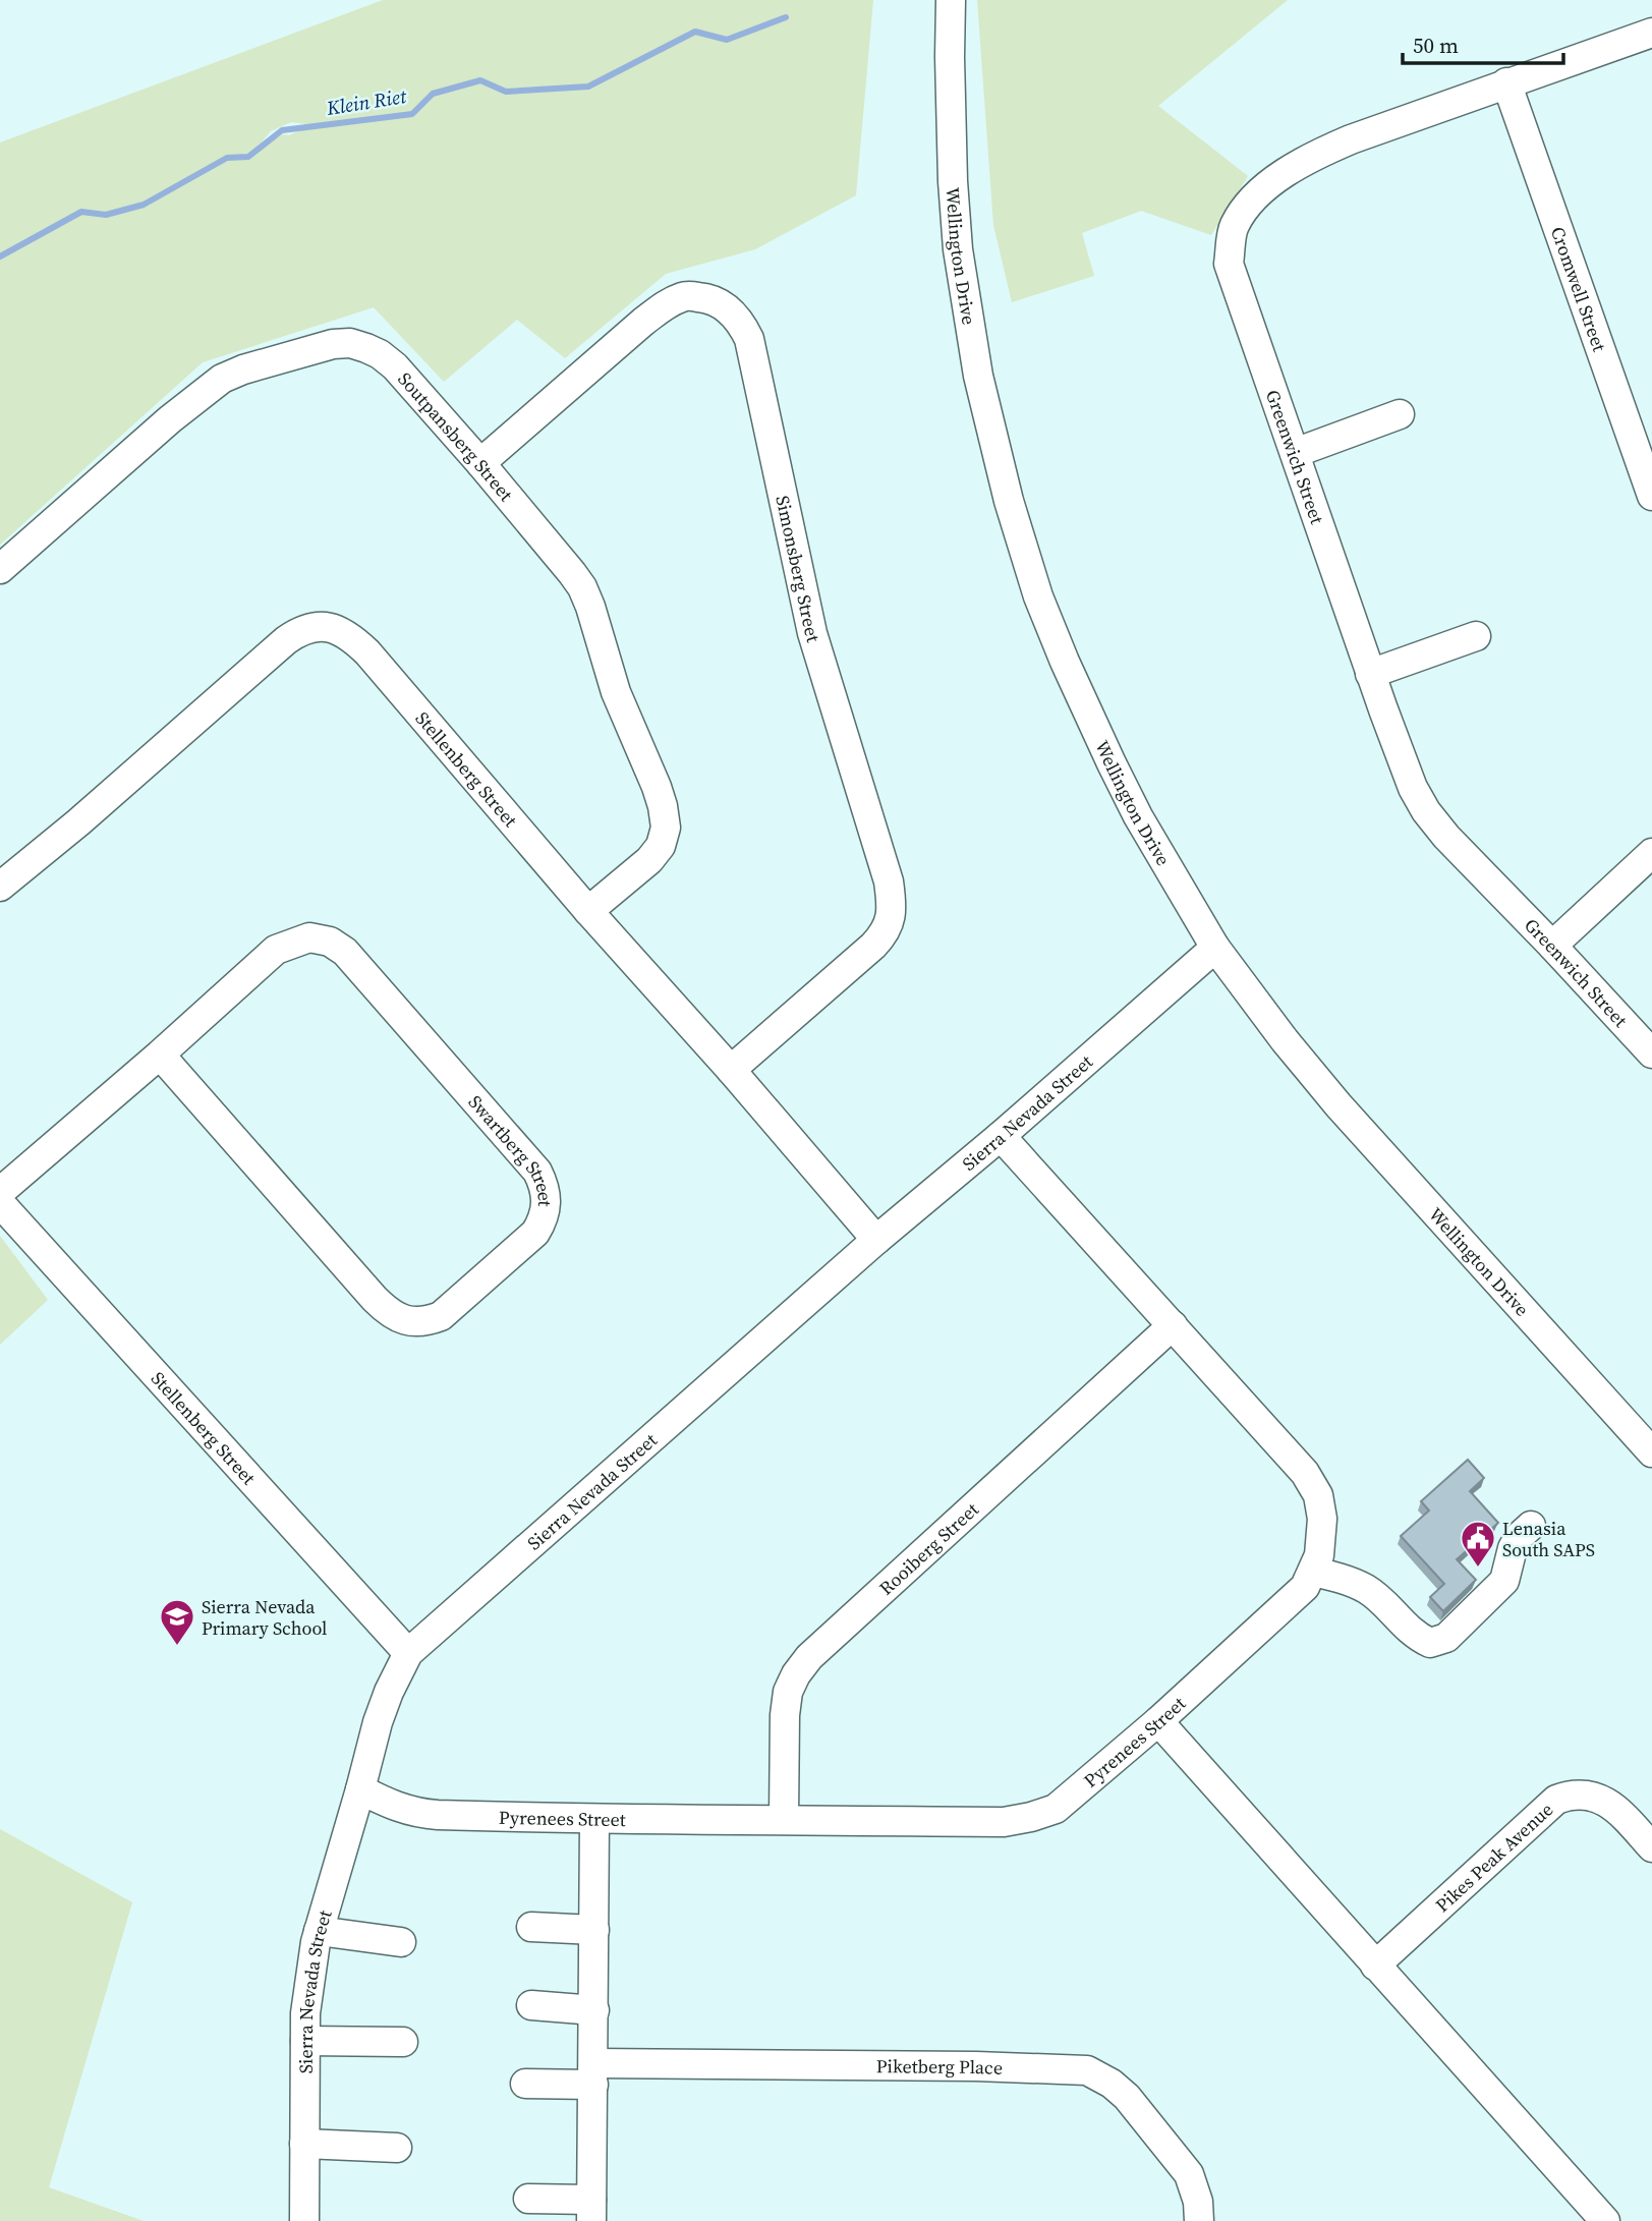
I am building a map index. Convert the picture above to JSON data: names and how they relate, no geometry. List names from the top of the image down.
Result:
{
  "streets": {
    "street": [
      "Wellington Drive",
      "Cromwell Street",
      "Soutpansberg Street",
      "Greenwich Street",
      "Simonsberg Street",
      "Stellenberg Street",
      "Sierra Nevada Street",
      "Swartberg Street",
      "Rooiberg Street",
      "Pyrenees Street",
      "Pikes Peak Avenue",
      "Piketberg Place"
    ]
  },
  "crossings": [
    ["Wellington Drive", "Sierra Nevada Street"],
    ["Cromwell Street", "Greenwich Street"],
    ["Soutpansberg Street", "Simonsberg Street"],
    ["Soutpansberg Street", "Stellenberg Street"],
    ["Simonsberg Street", "Stellenberg Street"],
    ["Stellenberg Street", "Sierra Nevada Street"],
    ["Sierra Nevada Street", "Pyrenees Street"],
    ["Rooiberg Street", "Pyrenees Street"]
  ],
  "water": ["Klein Riet"],
  "places": {
    "public building": ["Lenasia South SAPS"],
    "school or university": ["Sierra Nevada Primary School"]
  },
  "scale_bar": "50 m"
}
